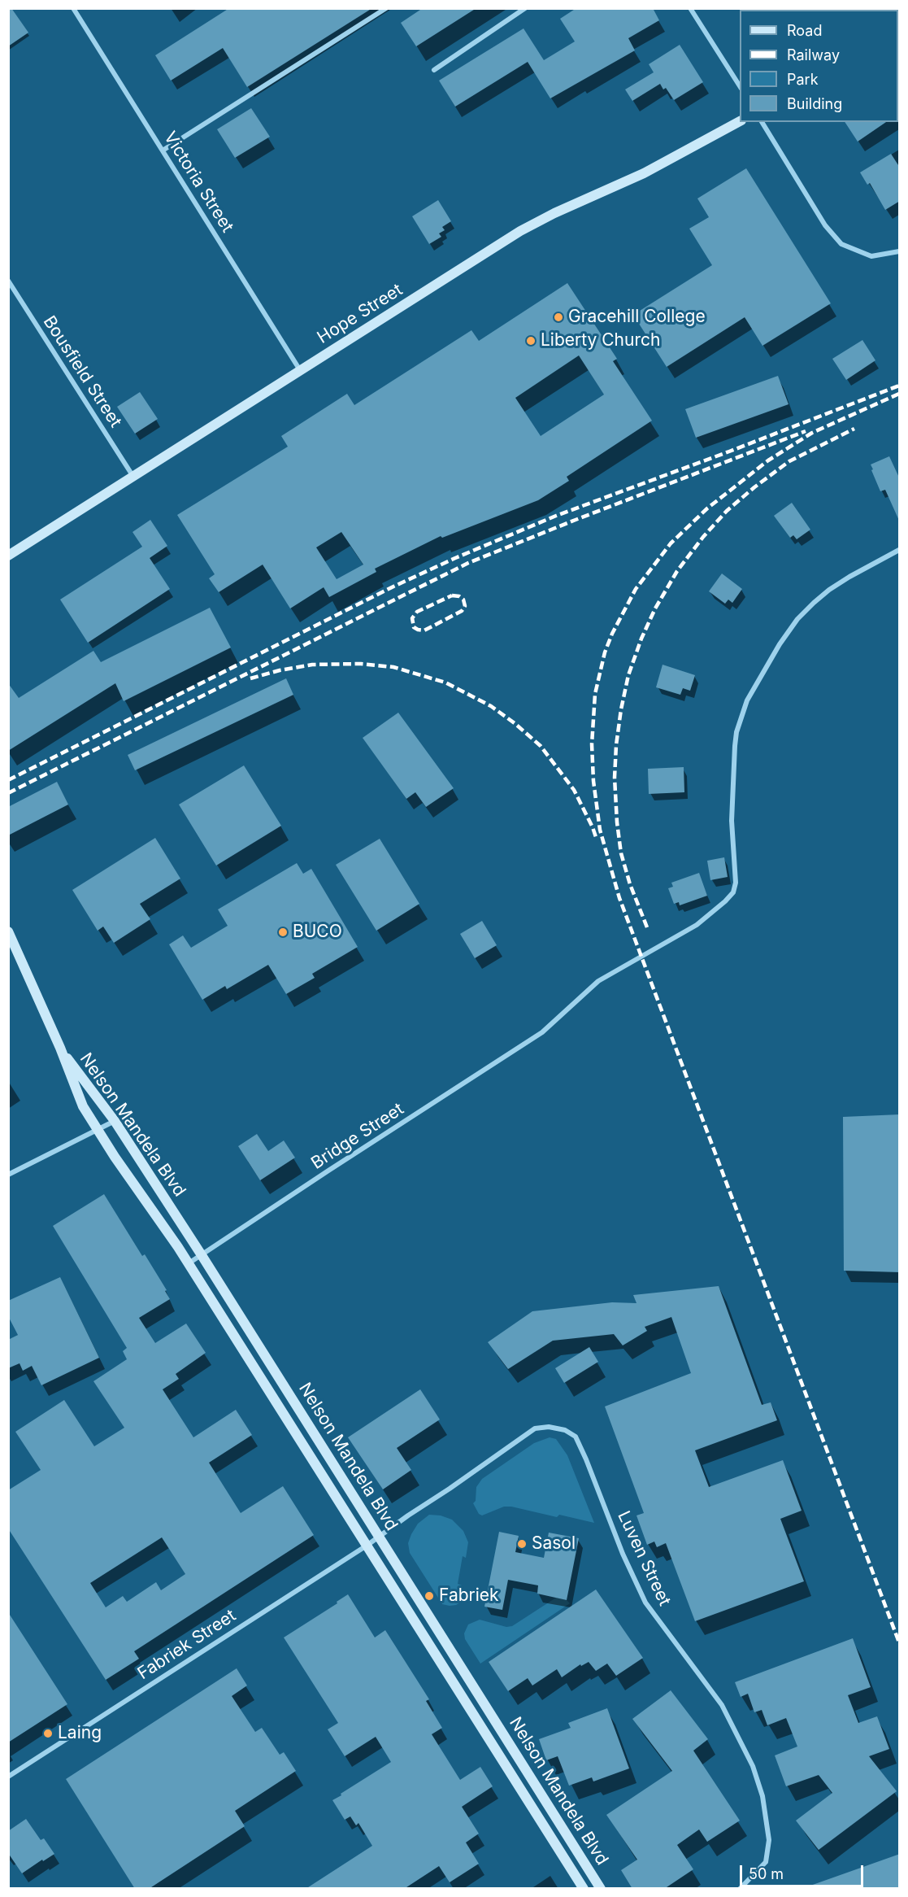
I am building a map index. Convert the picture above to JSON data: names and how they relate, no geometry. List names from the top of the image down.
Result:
{
  "streets": {
    "street": [
      "Victoria Street",
      "Hope Street",
      "Bousfield Street",
      "Nelson Mandela Blvd",
      "Bridge Street",
      "Luven Street",
      "Fabriek Street"
    ]
  },
  "crossings": [
    ["Victoria Street", "Hope Street"],
    ["Hope Street", "Bousfield Street"],
    ["Nelson Mandela Blvd", "Bridge Street"],
    ["Nelson Mandela Blvd", "Luven Street"],
    ["Nelson Mandela Blvd", "Fabriek Street"],
    ["Luven Street", "Fabriek Street"]
  ],
  "places": [
    "Gracehill College",
    "Liberty Church",
    "BUCO",
    "Sasol",
    "Fabriek",
    "Laing"
  ],
  "legend": [
    "Road",
    "Railway",
    "Park",
    "Building"
  ],
  "scale_bar": "50 m"
}
